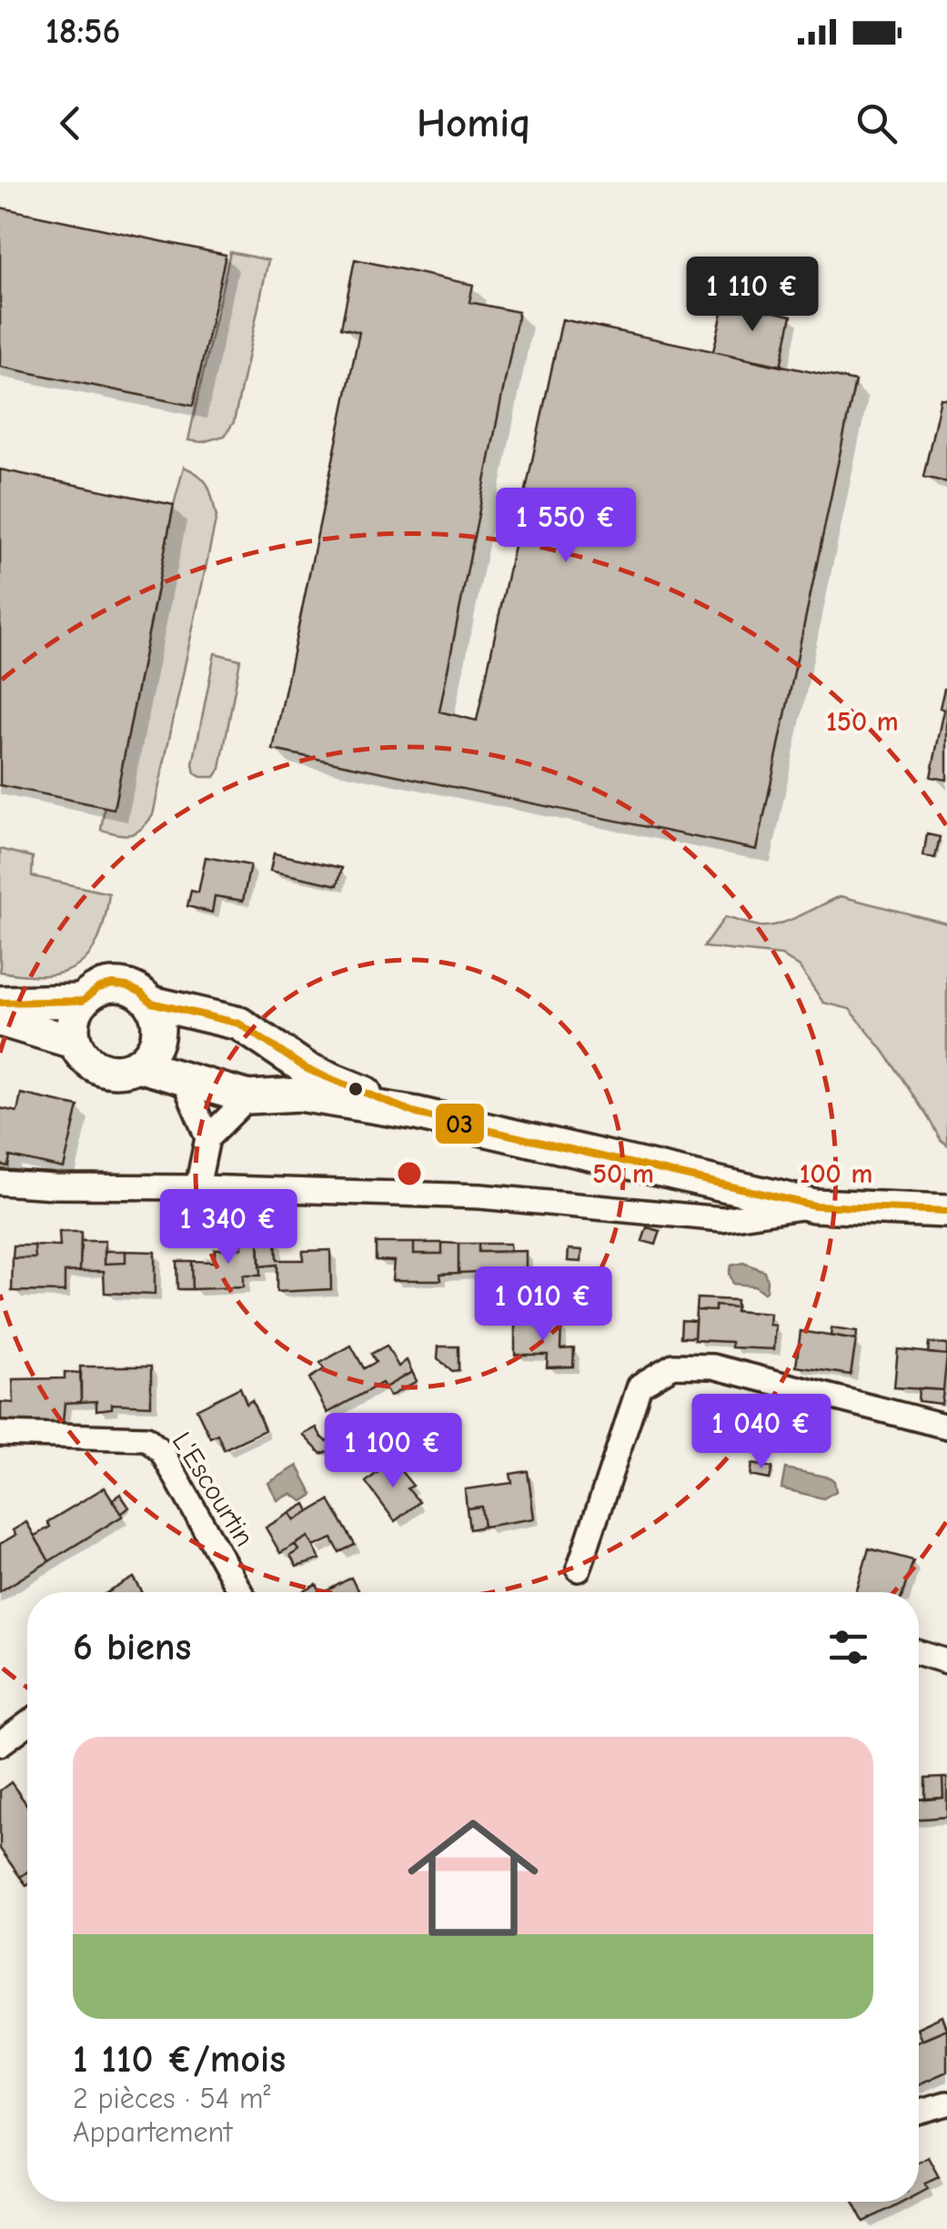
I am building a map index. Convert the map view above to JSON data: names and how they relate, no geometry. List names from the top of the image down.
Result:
{
  "streets": {
    "street": ["L'Escourtin"]
  },
  "lines": ["transit line 03"],
  "page": {
    "status": "18:56",
    "header": "Homiq",
    "price": [
      "1 110 €",
      "1 550 €",
      "1 340 €",
      "1 010 €",
      "1 040 €",
      "1 100 €"
    ],
    "heading": "6 biens",
    "list": [
      {
        "name": "1 110 €/mois",
        "note": "2 pièces · 54 m² · Appartement"
      }
    ]
  },
  "rings": ["150 m", "50 m", "100 m"]
}
